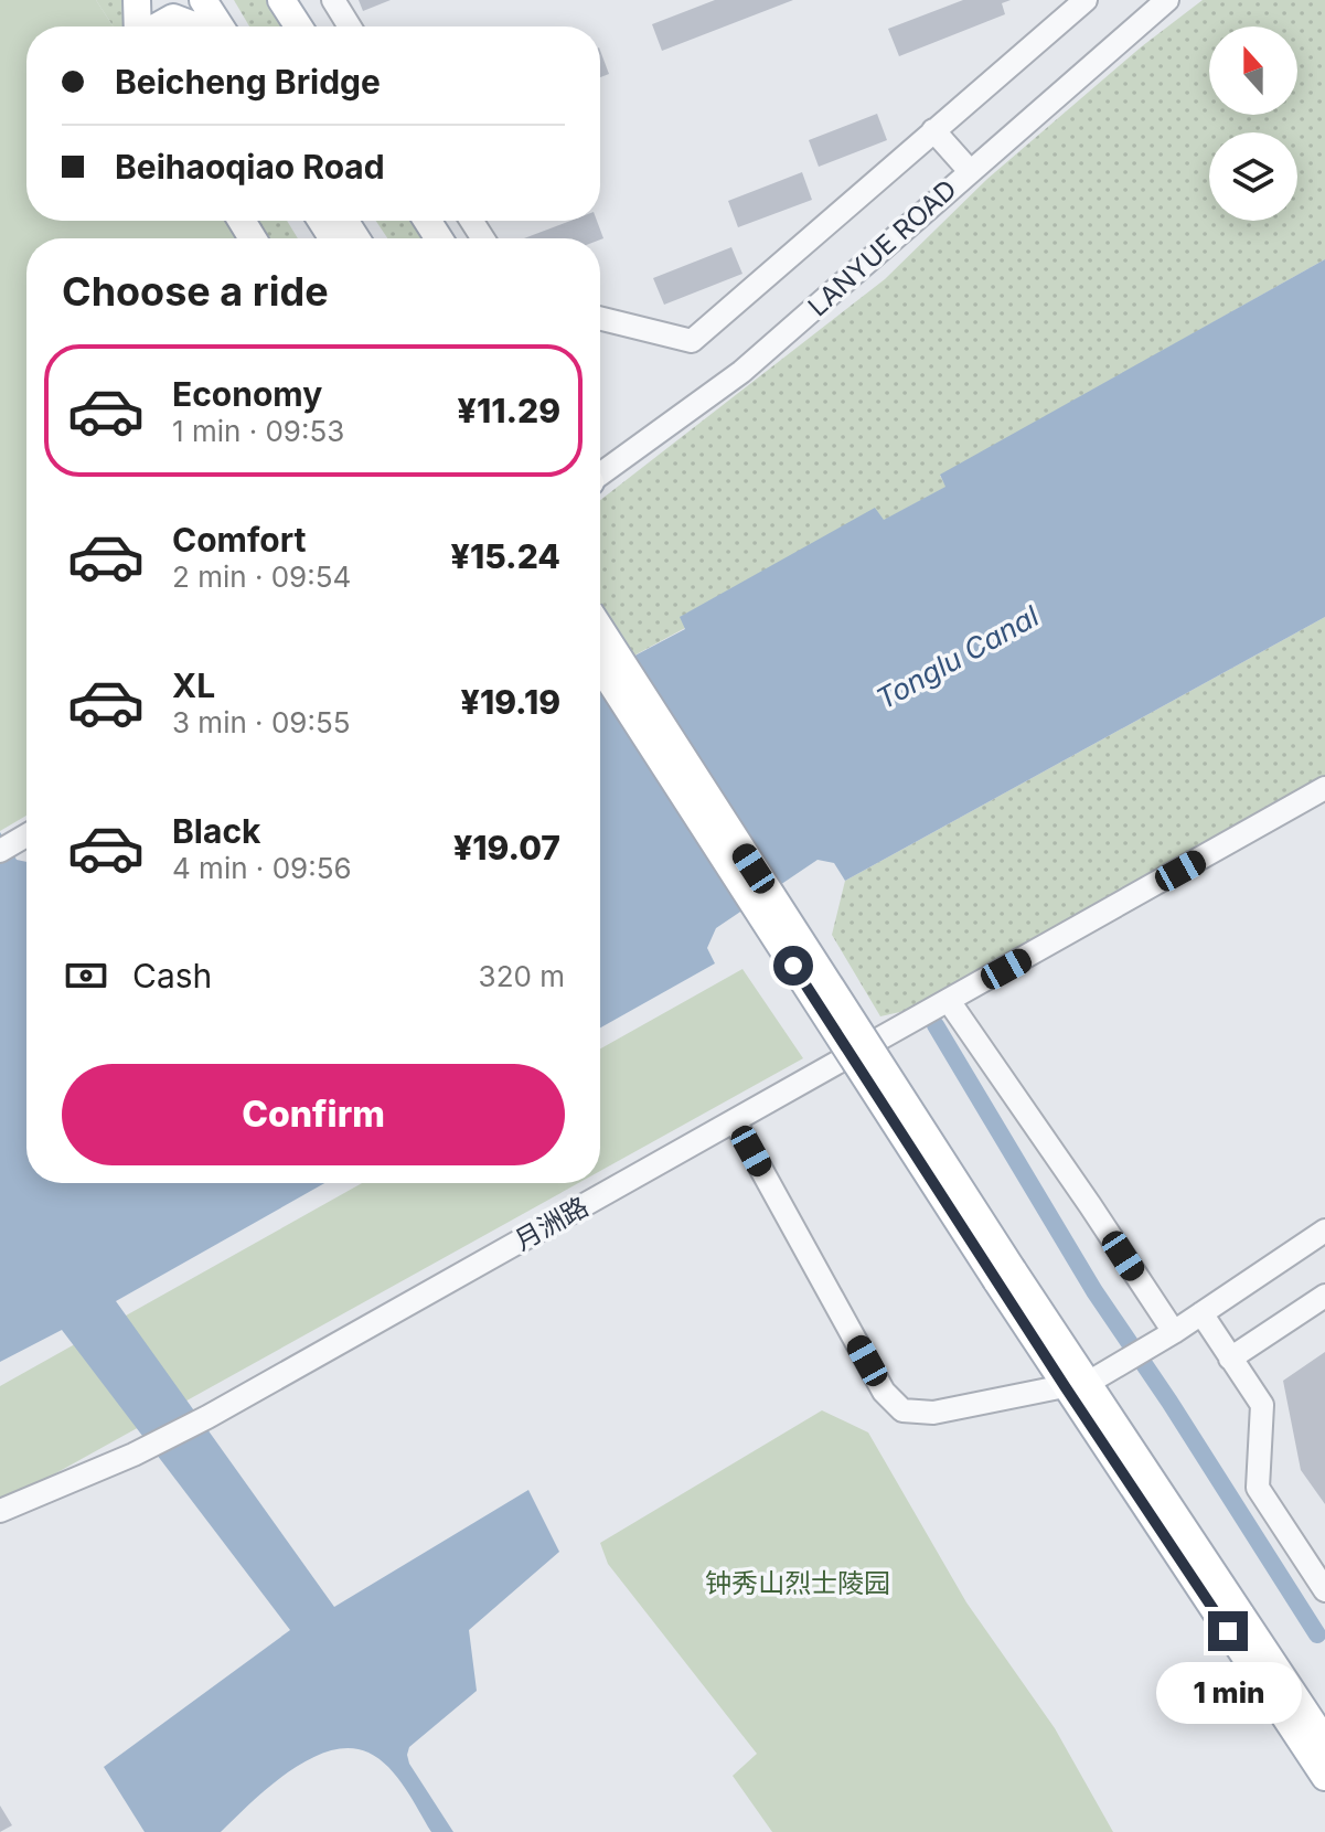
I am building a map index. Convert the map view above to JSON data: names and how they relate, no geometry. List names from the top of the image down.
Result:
{
  "streets": {
    "street": ["LANYUE ROAD", "月洲路"]
  },
  "water": ["Tonglu Canal"],
  "parks": ["钟秀山烈士陵园"],
  "north": "top",
  "page": {
    "banner": ["Beicheng Bridge", "Beihaoqiao Road"],
    "heading": "Choose a ride",
    "list": [
      {
        "name": "Economy",
        "note": "1 min · 09:53",
        "value": "¥11.29"
      },
      {
        "name": "Comfort",
        "note": "2 min · 09:54",
        "value": "¥15.24"
      },
      {
        "name": "XL",
        "note": "3 min · 09:55",
        "value": "¥19.19"
      },
      {
        "name": "Black",
        "note": "4 min · 09:56",
        "value": "¥19.07"
      }
    ],
    "pay": ["Cash", "320 m"],
    "buttons": "Confirm",
    "bubble": "1 min"
  }
}
